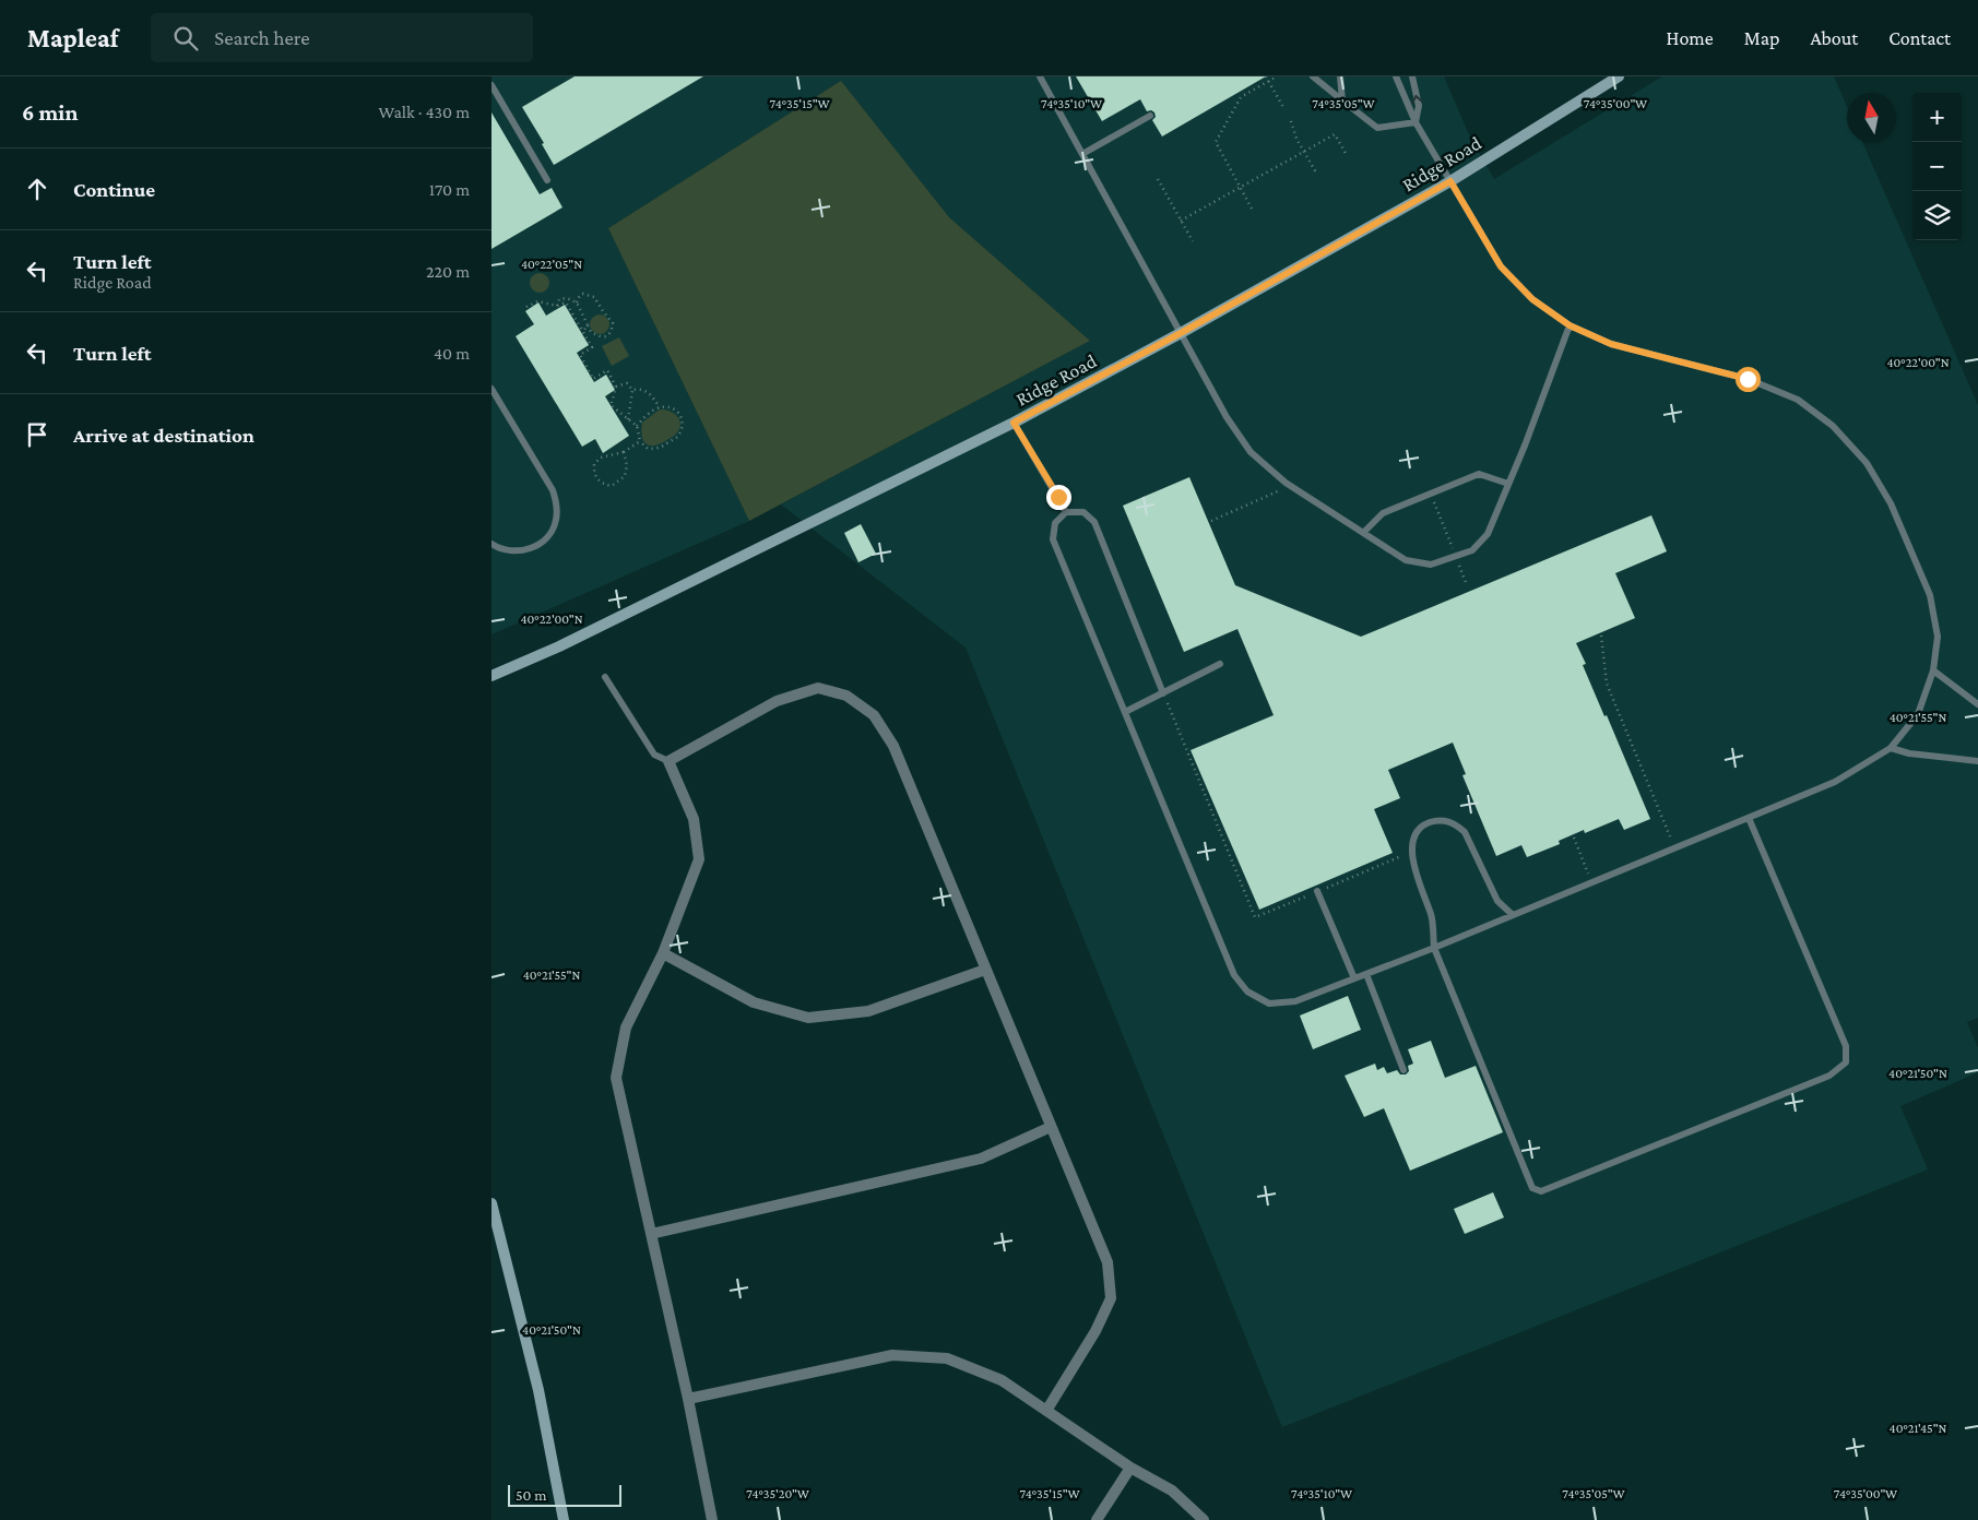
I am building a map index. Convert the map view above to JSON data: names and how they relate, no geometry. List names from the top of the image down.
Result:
{
  "streets": {
    "street": ["Ridge Road"]
  },
  "scale_bar": "50 m",
  "north": "top",
  "page": {
    "header": "Mapleaf",
    "search": "Search here",
    "nav": [
      "Home",
      "Map",
      "About",
      "Contact"
    ],
    "heading": ["6 min", "Walk · 430 m"],
    "map_buttons": ["+", "−"],
    "list": [
      ["Continue", "170 m"],
      ["Turn left", "Ridge Road", "220 m"],
      ["Turn left", "40 m"],
      "Arrive at destination"
    ],
    "scale": "50 m"
  },
  "coordinates": [
    "74°35'15\"W",
    "74°35'10\"W",
    "74°35'05\"W",
    "74°35'00\"W",
    "40°22'05\"N",
    "40°22'00\"N",
    "40°21'55\"N",
    "40°21'50\"N",
    "40°21'45\"N",
    "74°35'20\"W"
  ]
}
